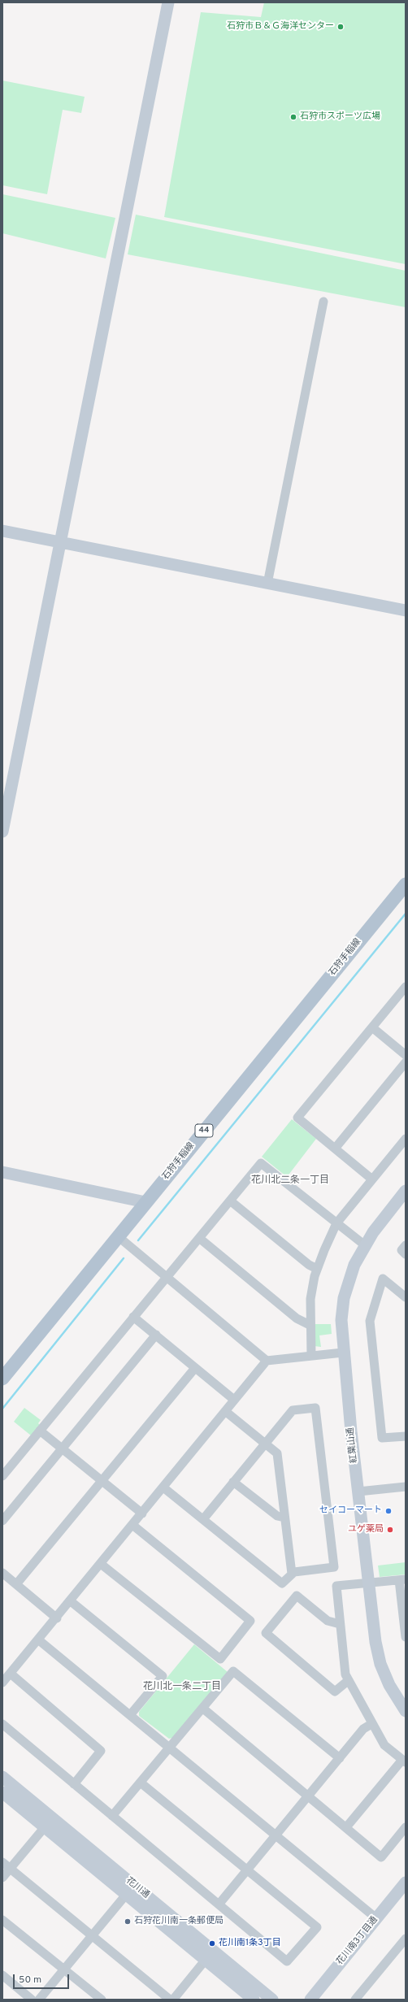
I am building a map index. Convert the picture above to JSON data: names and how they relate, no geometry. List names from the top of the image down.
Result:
{
  "streets": {
    "main road": ["石狩手稲線", "44"],
    "street": ["紅葉山通", "花川通", "花川南3丁目通"]
  },
  "districts": ["花川北二条一丁目", "花川北一条二丁目"],
  "places": [
    "石狩市Ｂ＆Ｇ海洋センター",
    "石狩市スポーツ広場",
    "セイコーマート",
    "ユゲ薬局",
    "石狩花川南一条郵便局",
    "花川南1条3丁目"
  ],
  "scale_bar": "50 m"
}
